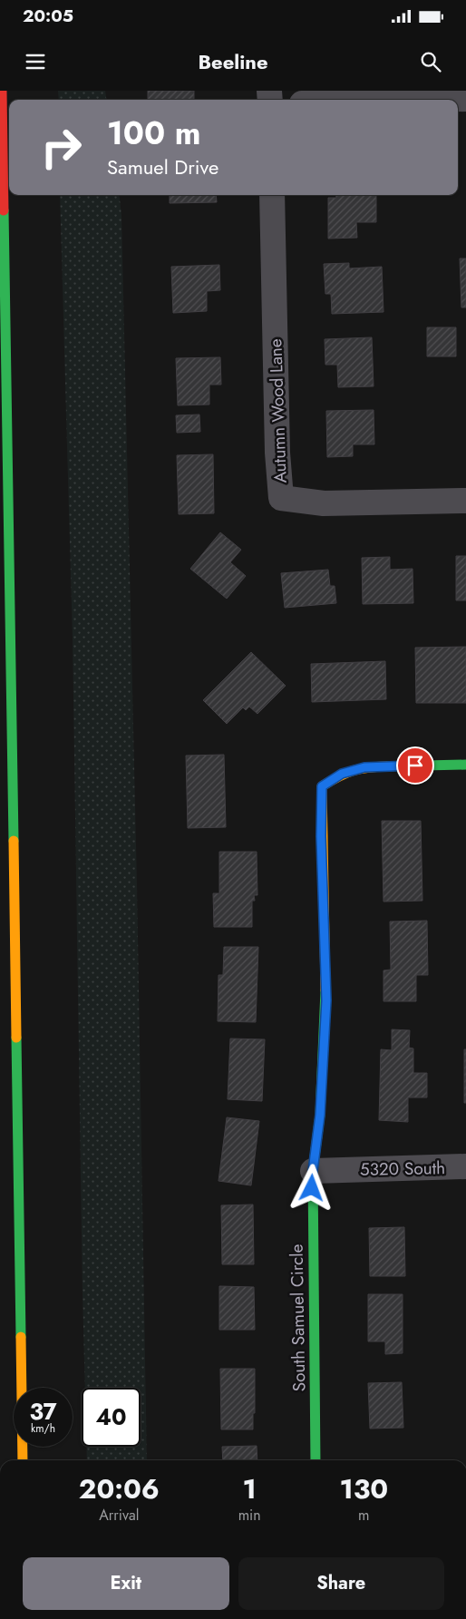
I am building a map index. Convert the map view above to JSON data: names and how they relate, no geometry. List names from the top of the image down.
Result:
{
  "streets": {
    "main road": ["South Samuel Circle"],
    "street": ["Autumn Wood Lane", "5320 South"]
  },
  "crossings": [
    ["5320 South", "South Samuel Circle"]
  ],
  "page": {
    "status": "20:05",
    "header": "Beeline",
    "turn": ["100 m", "Samuel Drive"],
    "speed": "37 km/h",
    "limit": "40",
    "eta": [
      "20:06",
      "Arrival",
      "1",
      "min",
      "130",
      "m"
    ],
    "buttons": ["Exit", "Share"]
  }
}
